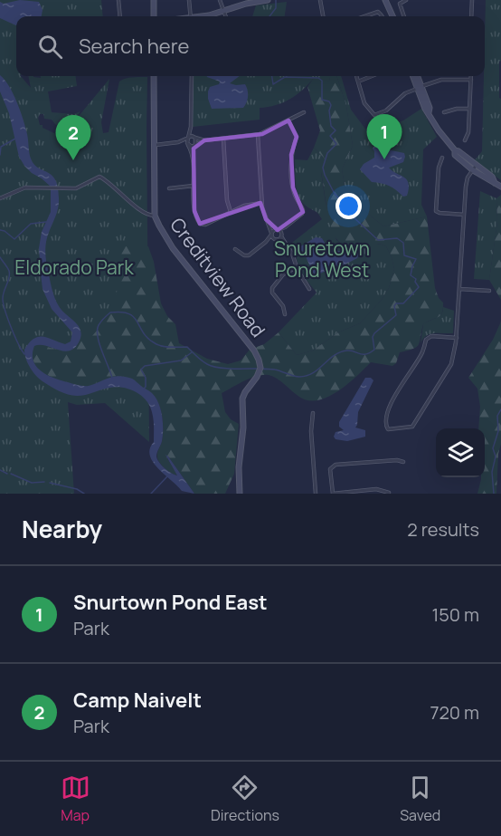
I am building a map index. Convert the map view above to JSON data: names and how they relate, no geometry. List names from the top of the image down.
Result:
{
  "streets": {
    "street": ["Creditview Road"]
  },
  "parks": ["Snuretown Pond West", "Eldorado Park"],
  "page": {
    "search": "Search here",
    "pins": ["1", "2"],
    "heading": ["Nearby", "2 results"],
    "list": [
      {
        "mark": "1",
        "name": "Snurtown Pond East",
        "note": "Park",
        "value": "150 m"
      },
      {
        "mark": "2",
        "name": "Camp Naivelt",
        "note": "Park",
        "value": "720 m"
      }
    ],
    "nav": ["Map", "Directions", "Saved"]
  }
}
